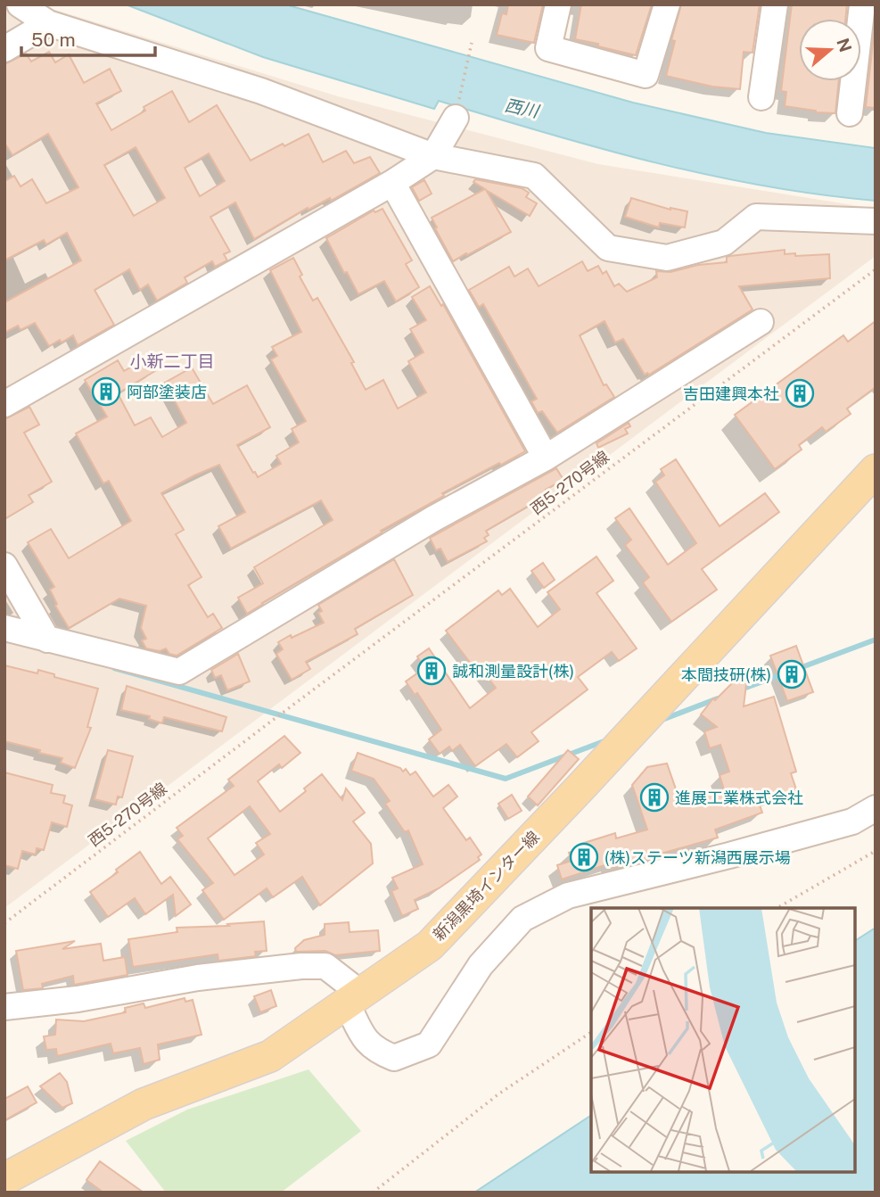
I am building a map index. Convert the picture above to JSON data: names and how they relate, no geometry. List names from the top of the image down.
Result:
{
  "streets": {
    "main road": ["新潟黒埼インター線"],
    "path": ["西5-270号線"]
  },
  "districts": ["小新二丁目"],
  "water": ["西川"],
  "places": {
    "building": [
      "阿部塗装店",
      "吉田建興本社",
      "誠和測量設計(株)",
      "本間技研(株)",
      "進展工業株式会社",
      "(株)ステーツ新潟西展示場"
    ]
  },
  "scale_bar": "50 m",
  "north": "right"
}
